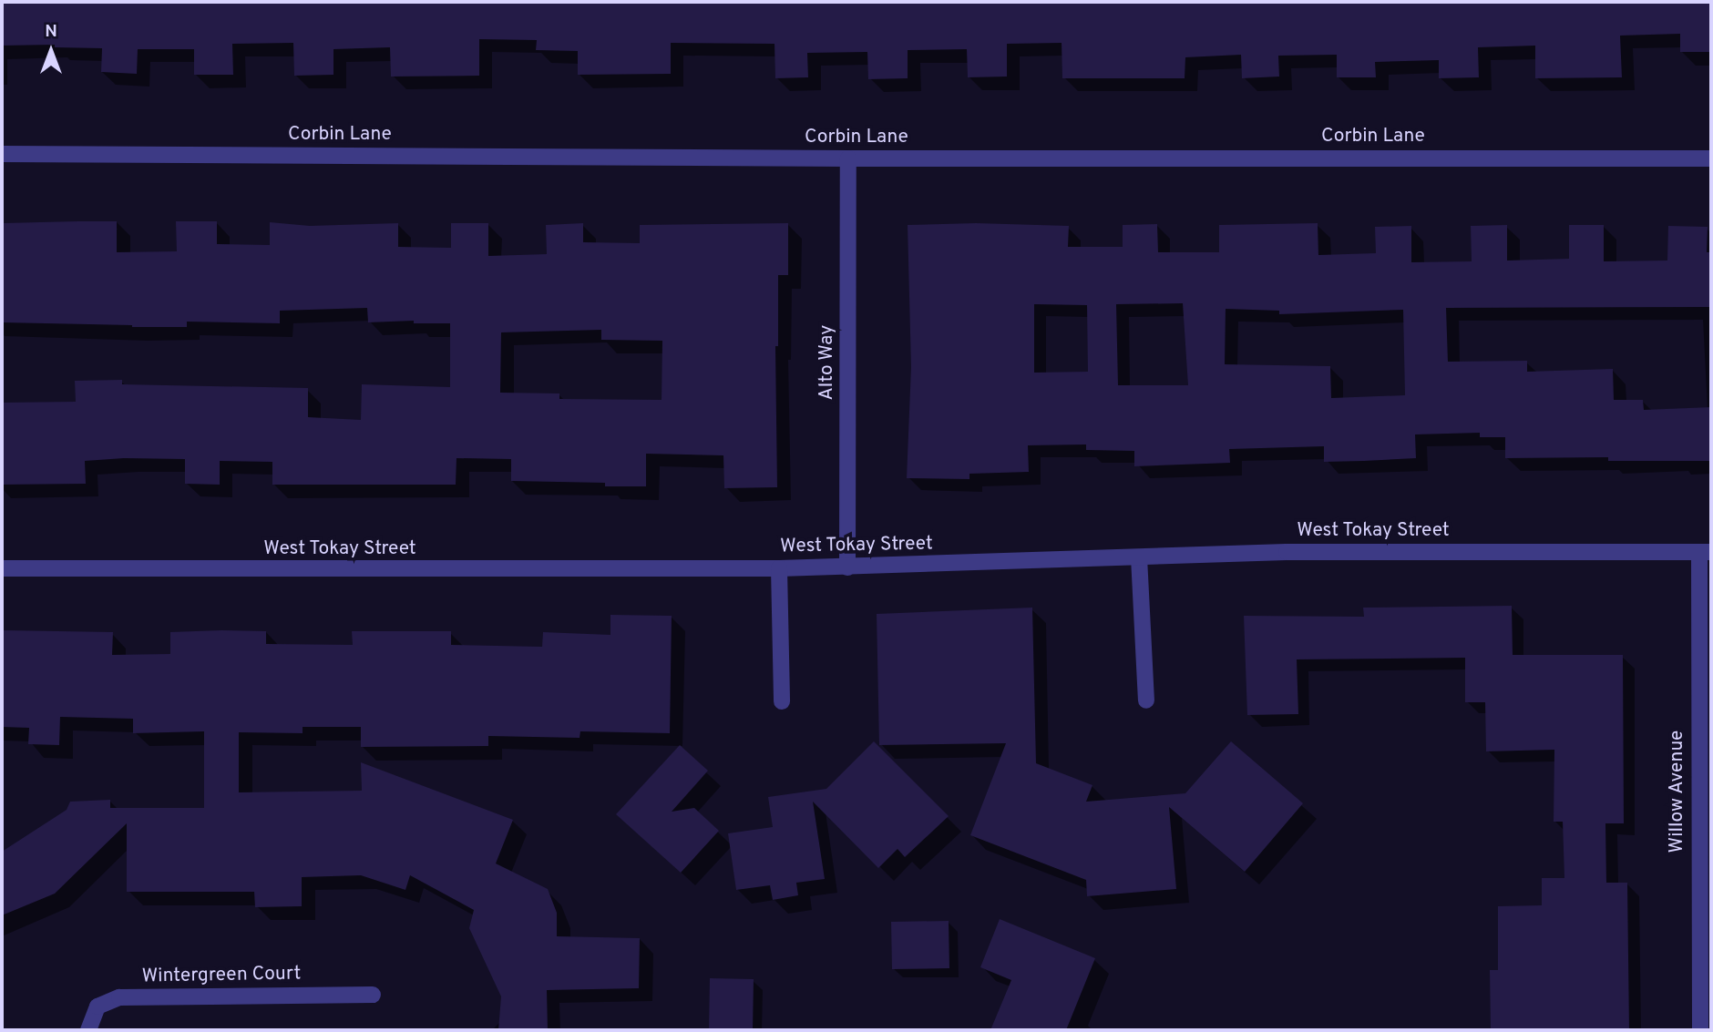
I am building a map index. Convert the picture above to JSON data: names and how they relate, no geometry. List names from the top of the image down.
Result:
{
  "streets": {
    "street": [
      "Corbin Lane",
      "Alto Way",
      "West Tokay Street",
      "Willow Avenue",
      "Wintergreen Court"
    ]
  },
  "crossings": [
    ["Corbin Lane", "Alto Way"],
    ["Alto Way", "West Tokay Street"],
    ["West Tokay Street", "Willow Avenue"]
  ],
  "north": "top"
}
